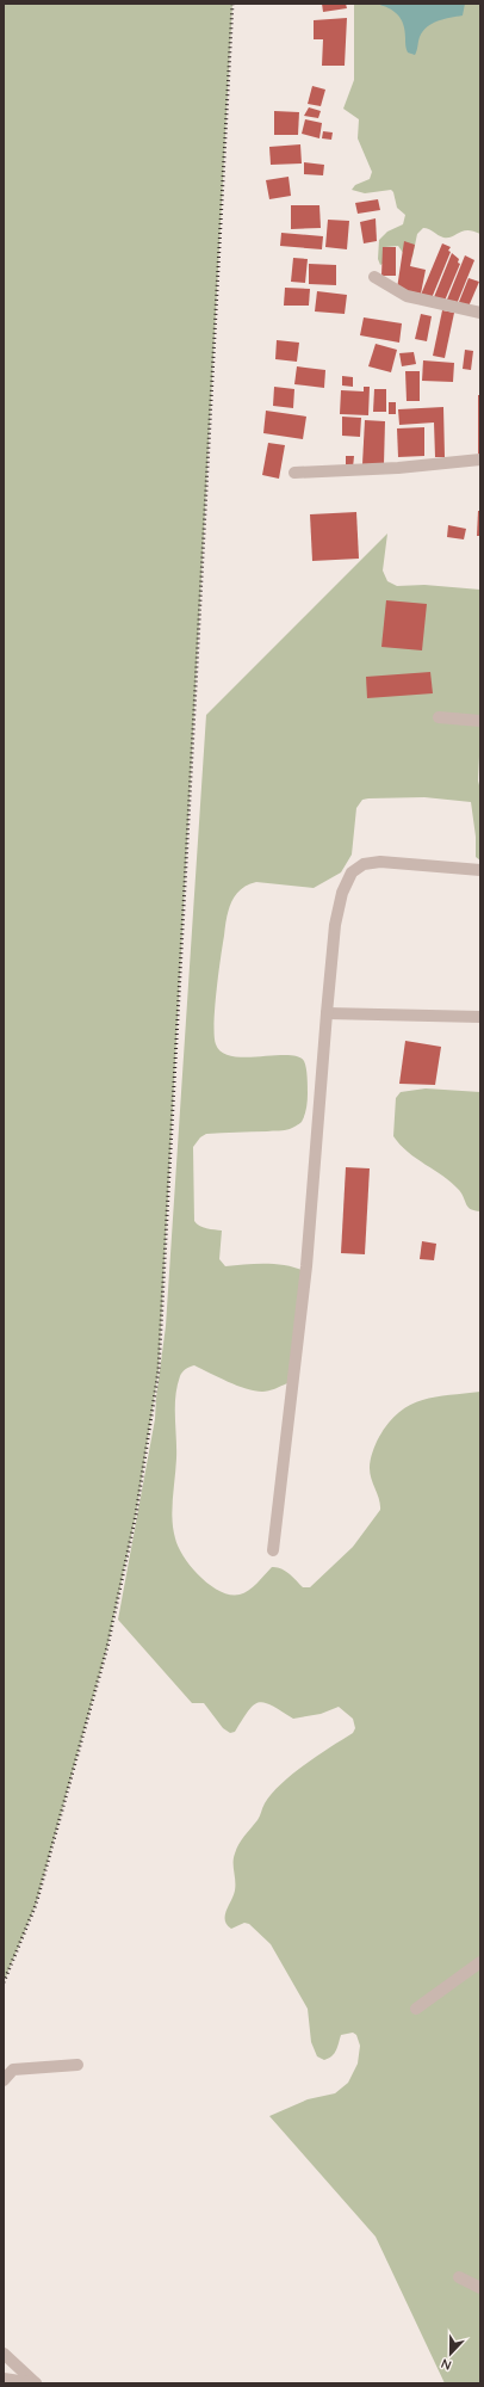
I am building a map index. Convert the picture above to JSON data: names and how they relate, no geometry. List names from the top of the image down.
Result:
{
  "north": "bottom"
}
